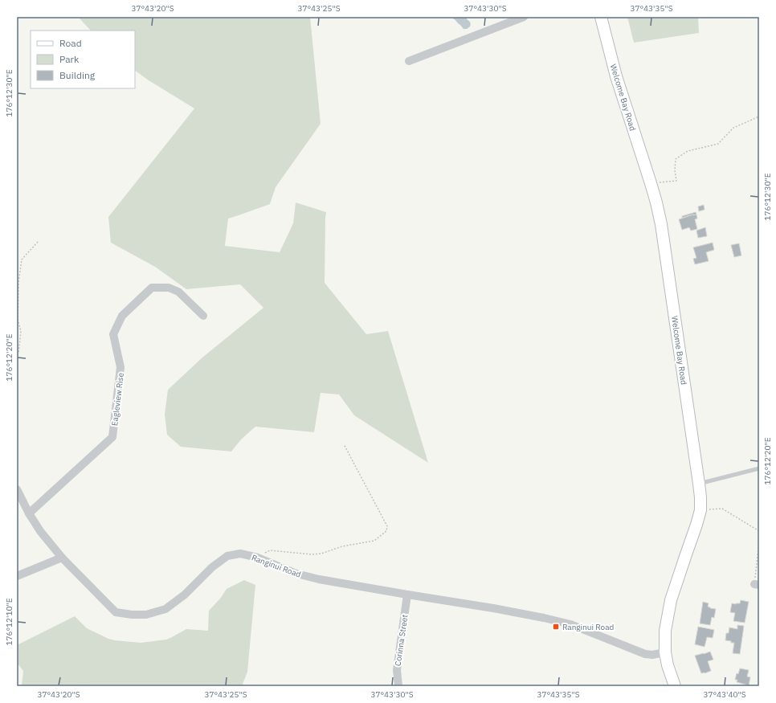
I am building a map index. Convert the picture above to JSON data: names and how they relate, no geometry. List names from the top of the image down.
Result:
{
  "streets": {
    "main road": ["Welcome Bay Road"],
    "street": ["Eagleview Rise", "Ranginui Road", "Corinna Street"]
  },
  "crossings": [
    ["Welcome Bay Road", "Ranginui Road"],
    ["Eagleview Rise", "Ranginui Road"],
    ["Ranginui Road", "Corinna Street"]
  ],
  "places": {
    "transit": ["Ranginui Road"]
  },
  "legend": ["Road", "Park", "Building"],
  "coordinates": [
    "37°43'20\"S",
    "37°43'25\"S",
    "37°43'30\"S",
    "37°43'35\"S",
    "176°12'30\"E",
    "176°12'20\"E",
    "176°12'10\"E",
    "37°43'40\"S"
  ]
}
